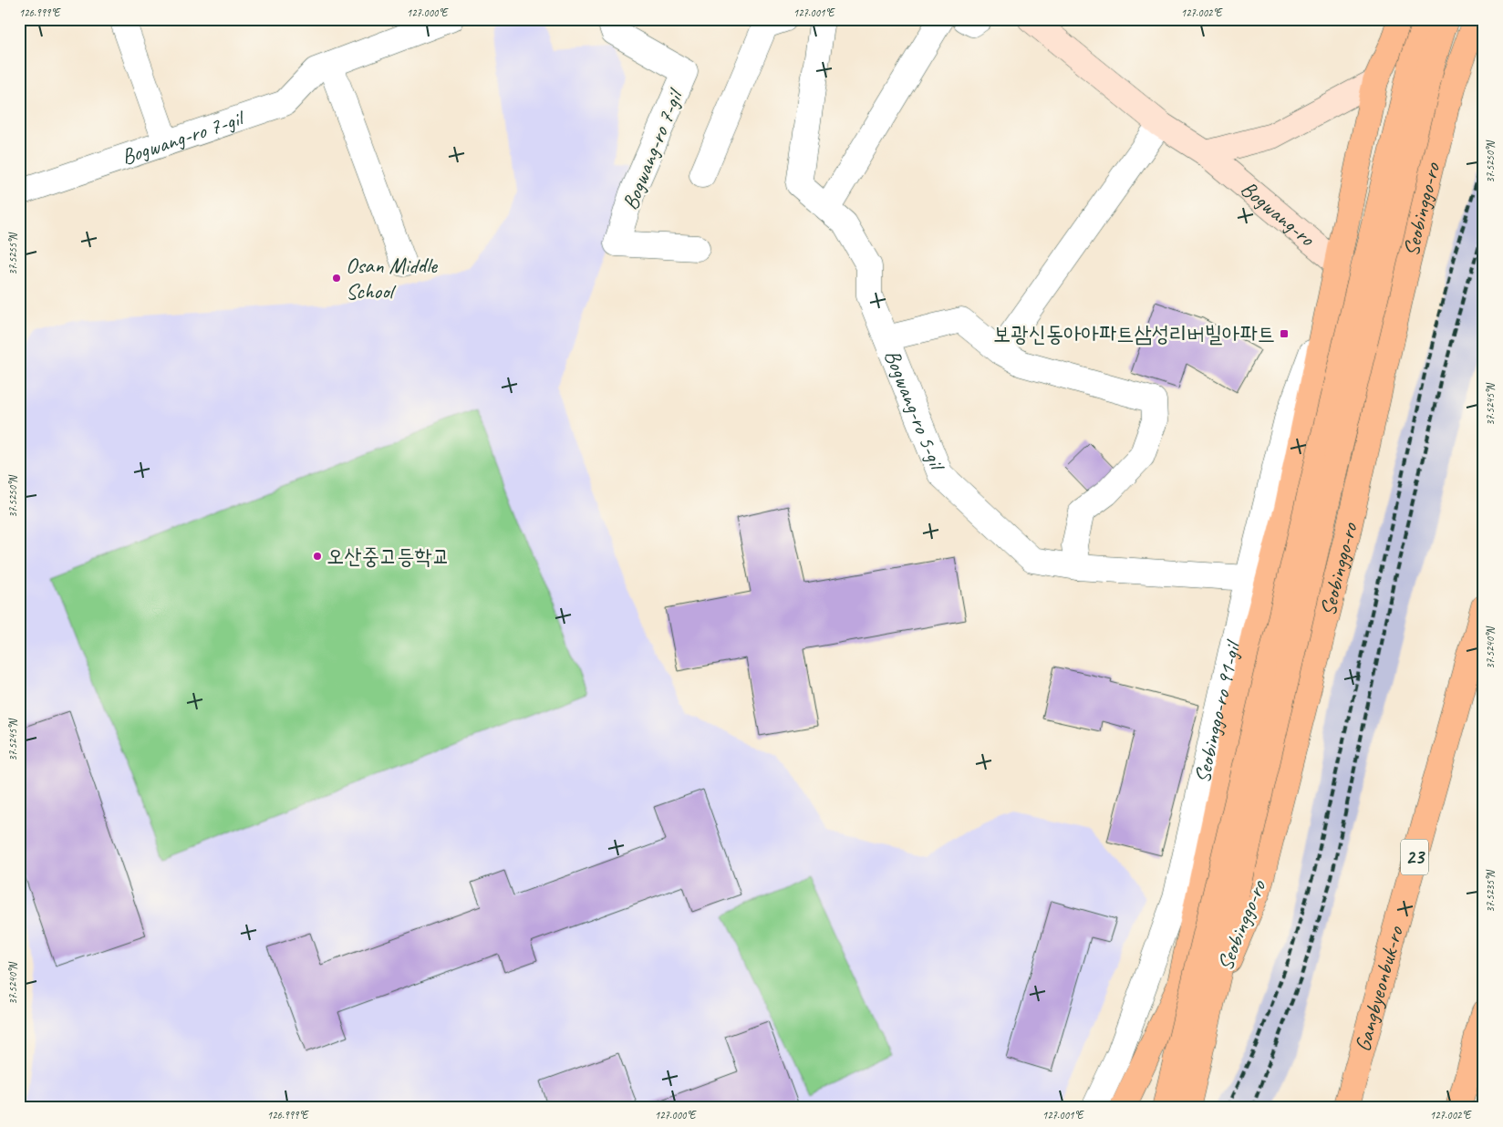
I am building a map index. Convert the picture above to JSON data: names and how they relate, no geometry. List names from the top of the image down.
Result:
{
  "streets": {
    "main road": [
      "Seobinggo-ro",
      "Bogwang-ro",
      "23",
      "Gangbyeonbuk-ro"
    ],
    "street": ["Bogwang-ro 7-gil", "Bogwang-ro 5-gil", "Seobinggo-ro 91-gil"]
  },
  "crossings": [
    ["Seobinggo-ro", "Bogwang-ro"],
    ["Seobinggo-ro", "Seobinggo-ro 91-gil"],
    ["Bogwang-ro 5-gil", "Seobinggo-ro 91-gil"]
  ],
  "places": {
    "other": ["Osan Middle School", "오산중고등학교"],
    "transit": ["보광신동아아파트삼성리버빌아파트"]
  },
  "coordinates": [
    "126.999°E",
    "127.000°E",
    "127.001°E",
    "127.002°E",
    "37.5250°N",
    "37.5255°N",
    "37.5245°N",
    "37.5240°N",
    "37.5235°N"
  ]
}
